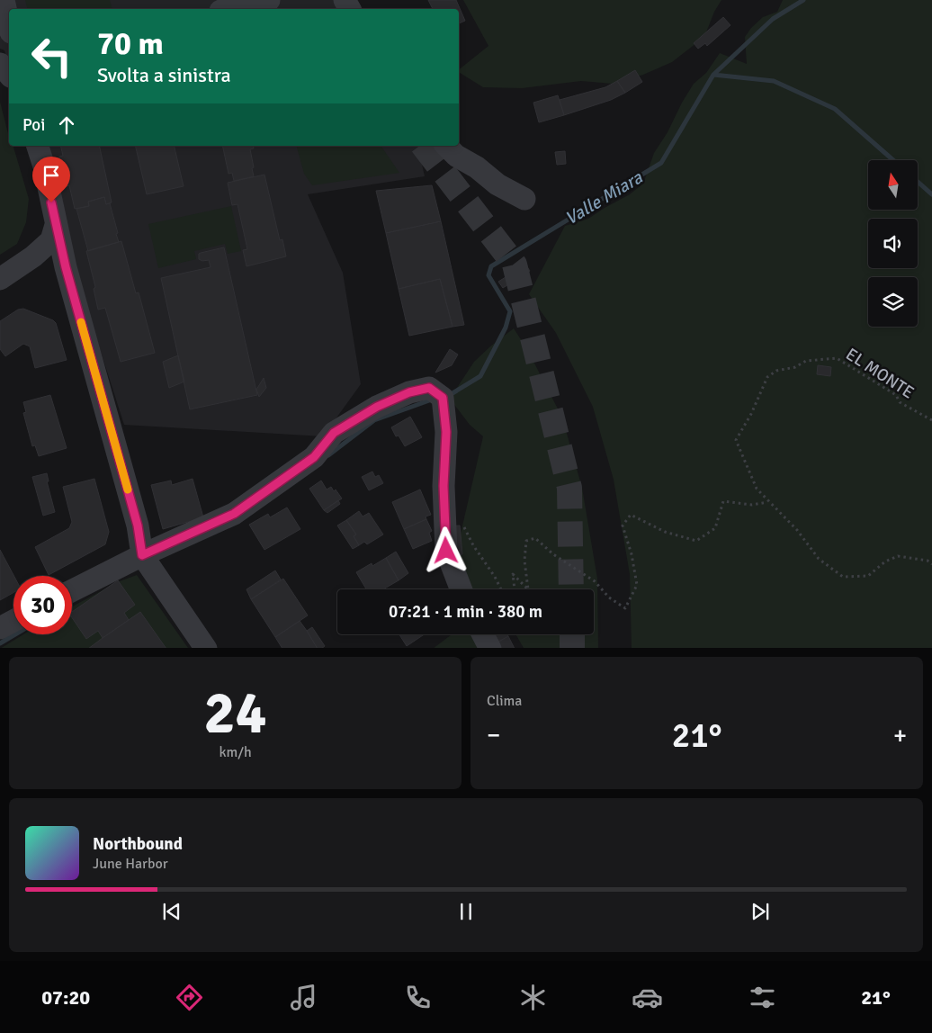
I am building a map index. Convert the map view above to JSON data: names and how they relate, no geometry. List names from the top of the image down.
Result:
{
  "streets": {
    "path": ["EL MONTE"]
  },
  "water": ["Valle Miara"],
  "north": "top",
  "page": {
    "turn": ["70 m", "Svolta a sinistra"],
    "then": "Poi",
    "limit": "30",
    "trip": "07:21 · 1 min · 380 m",
    "tile": [
      ["24", "km/h"],
      "Clima"
    ],
    "heat": ["−", "21°", "+"],
    "song": ["Northbound", "June Harbor"],
    "tabs": ["07:20", "21°"]
  }
}
